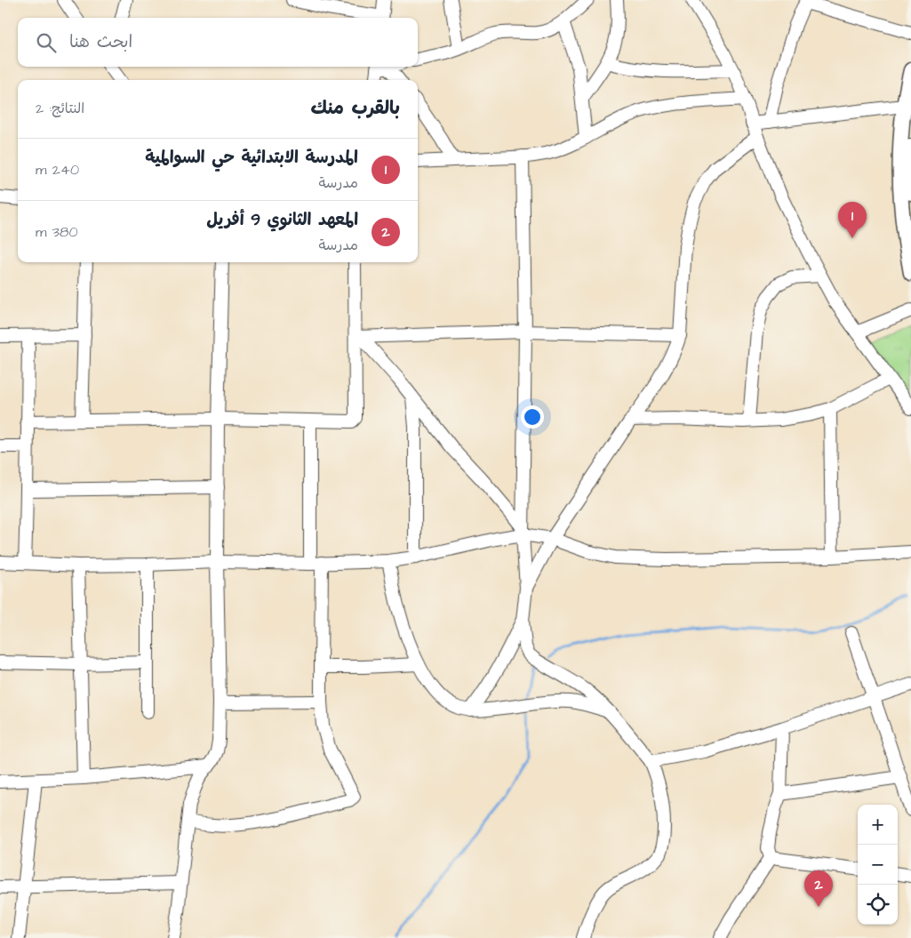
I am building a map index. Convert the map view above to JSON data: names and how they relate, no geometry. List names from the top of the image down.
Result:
{
  "page": {
    "search": "ابحث هنا",
    "heading": ["بالقرب منك", "النتائج: 2"],
    "list": [
      {
        "mark": "1",
        "name": "المدرسة الابتدائية حي السوالمية",
        "note": "مدرسة",
        "value": "240 m"
      },
      {
        "mark": "2",
        "name": "المعهد الثانوي 9 أفريل",
        "note": "مدرسة",
        "value": "380 m"
      }
    ],
    "pins": ["1", "2"],
    "map_buttons": ["+", "−"]
  }
}
